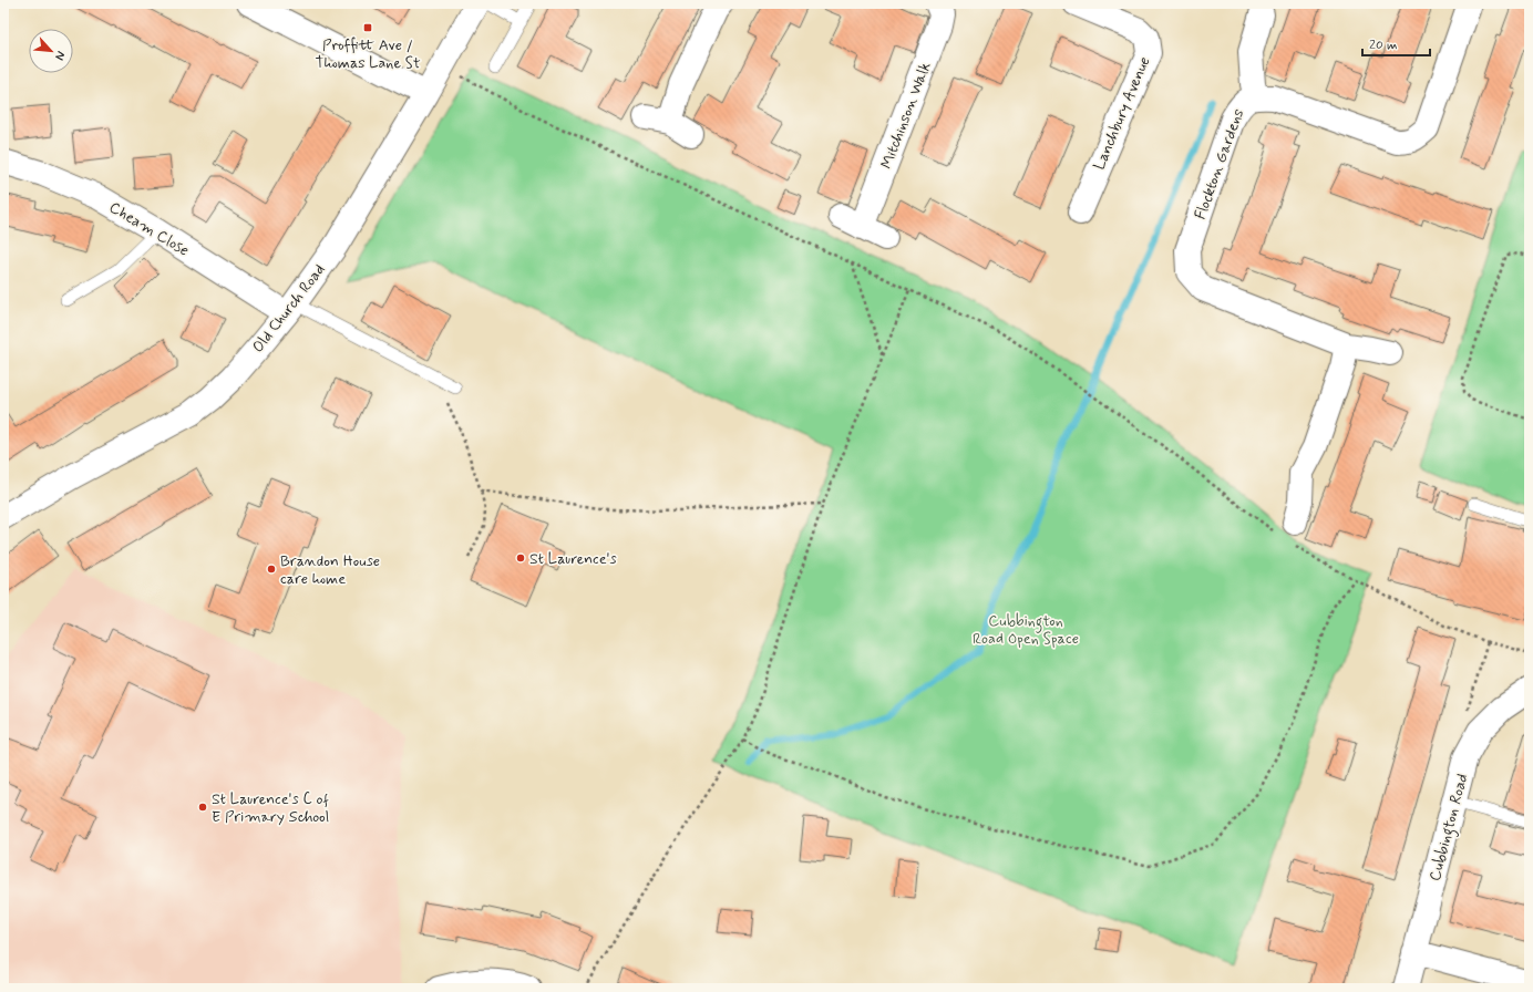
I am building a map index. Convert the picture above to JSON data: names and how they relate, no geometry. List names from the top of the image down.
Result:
{
  "streets": {
    "street": [
      "Lanchbury Avenue",
      "Mitchinson Walk",
      "Flockton Gardens",
      "Cheam Close",
      "Old Church Road",
      "Cubbington Road"
    ]
  },
  "crossings": [
    ["Cheam Close", "Old Church Road"]
  ],
  "parks": ["Cubbington Road Open Space"],
  "places": {
    "transit": ["Proffitt Ave / Thomas Lane St"],
    "other": ["St Laurence's", "Brandon House care home", "St Laurence's C of E Primary School"]
  },
  "scale_bar": "20 m",
  "north": "bottom right"
}
